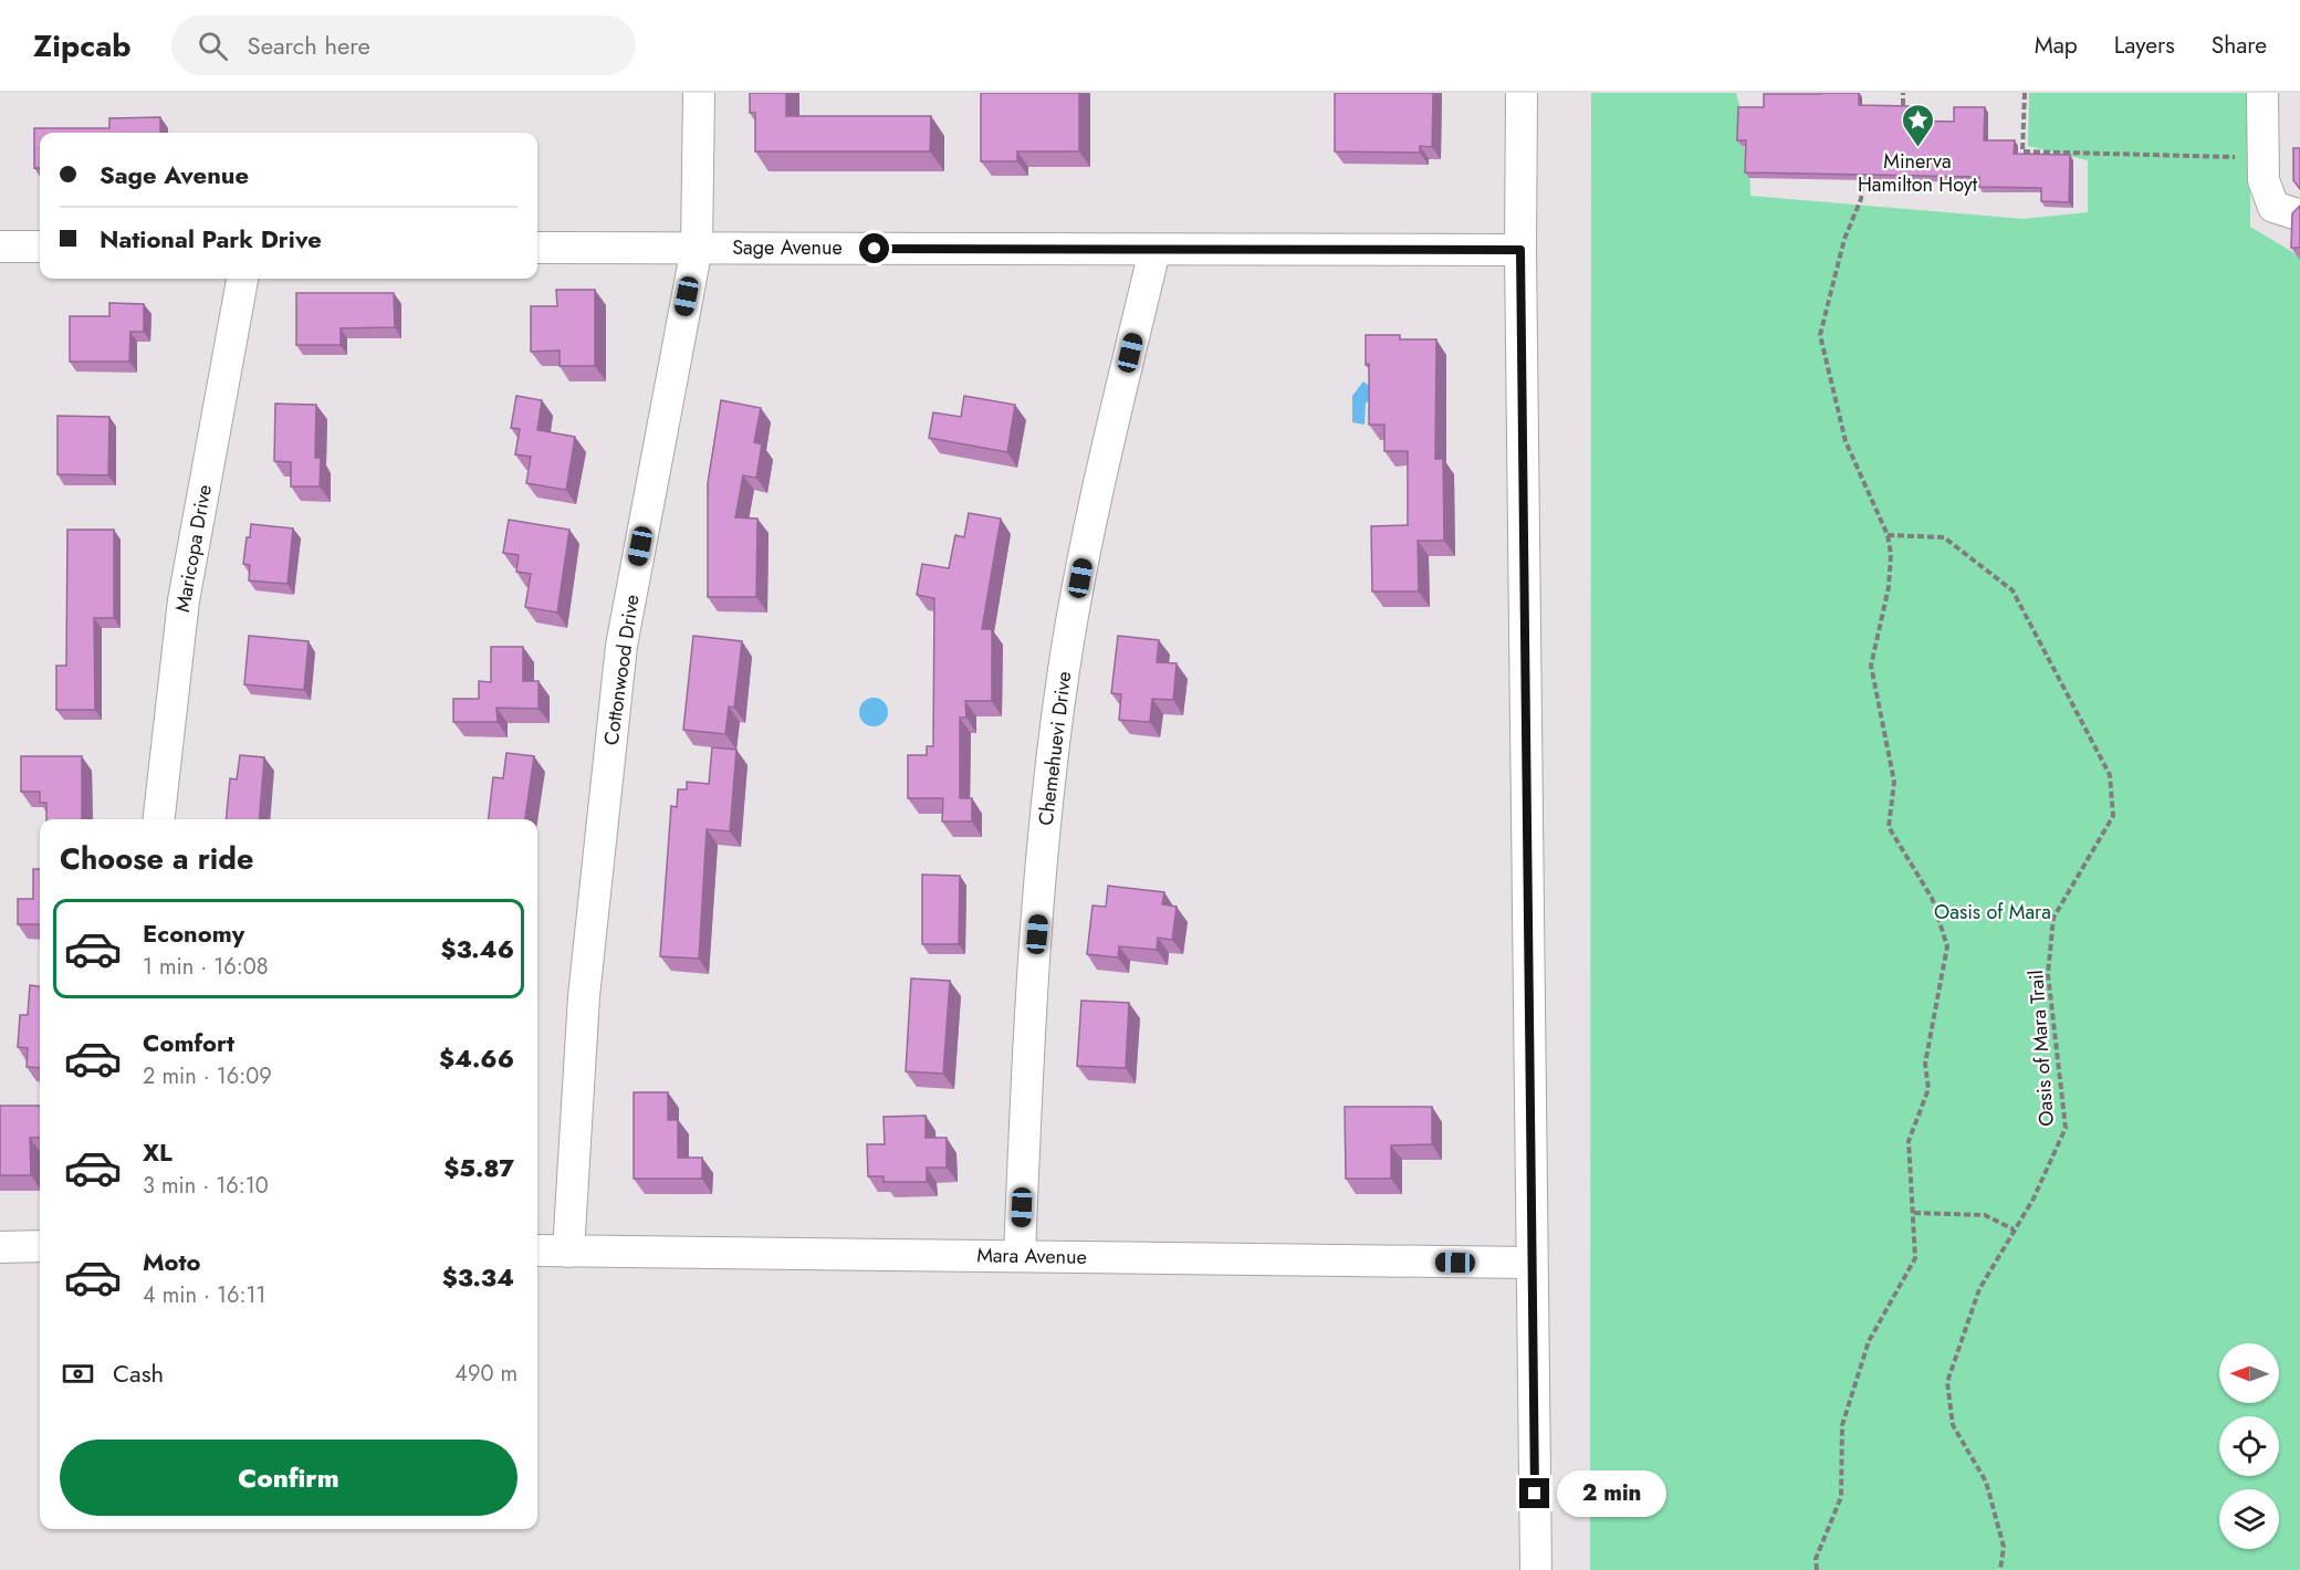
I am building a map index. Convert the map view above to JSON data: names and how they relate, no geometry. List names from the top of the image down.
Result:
{
  "streets": {
    "street": [
      "Sage Avenue",
      "Maricopa Drive",
      "Cottonwood Drive",
      "Chemehuevi Drive",
      "Mara Avenue"
    ],
    "path": ["Oasis of Mara Trail"]
  },
  "crossings": [
    ["Sage Avenue", "Cottonwood Drive"],
    ["Sage Avenue", "Chemehuevi Drive"],
    ["Cottonwood Drive", "Mara Avenue"],
    ["Chemehuevi Drive", "Mara Avenue"]
  ],
  "parks": ["Oasis of Mara"],
  "places": {
    "place": ["Minerva Hamilton Hoyt"]
  },
  "north": "left",
  "page": {
    "header": "Zipcab",
    "search": "Search here",
    "nav": ["Map", "Layers", "Share"],
    "banner": ["Sage Avenue", "National Park Drive"],
    "heading": "Choose a ride",
    "list": [
      {
        "name": "Economy",
        "note": "1 min · 16:08",
        "value": "$3.46"
      },
      {
        "name": "Comfort",
        "note": "2 min · 16:09",
        "value": "$4.66"
      },
      {
        "name": "XL",
        "note": "3 min · 16:10",
        "value": "$5.87"
      },
      {
        "name": "Moto",
        "note": "4 min · 16:11",
        "value": "$3.34"
      }
    ],
    "pay": ["Cash", "490 m"],
    "buttons": "Confirm",
    "bubble": "2 min"
  }
}
